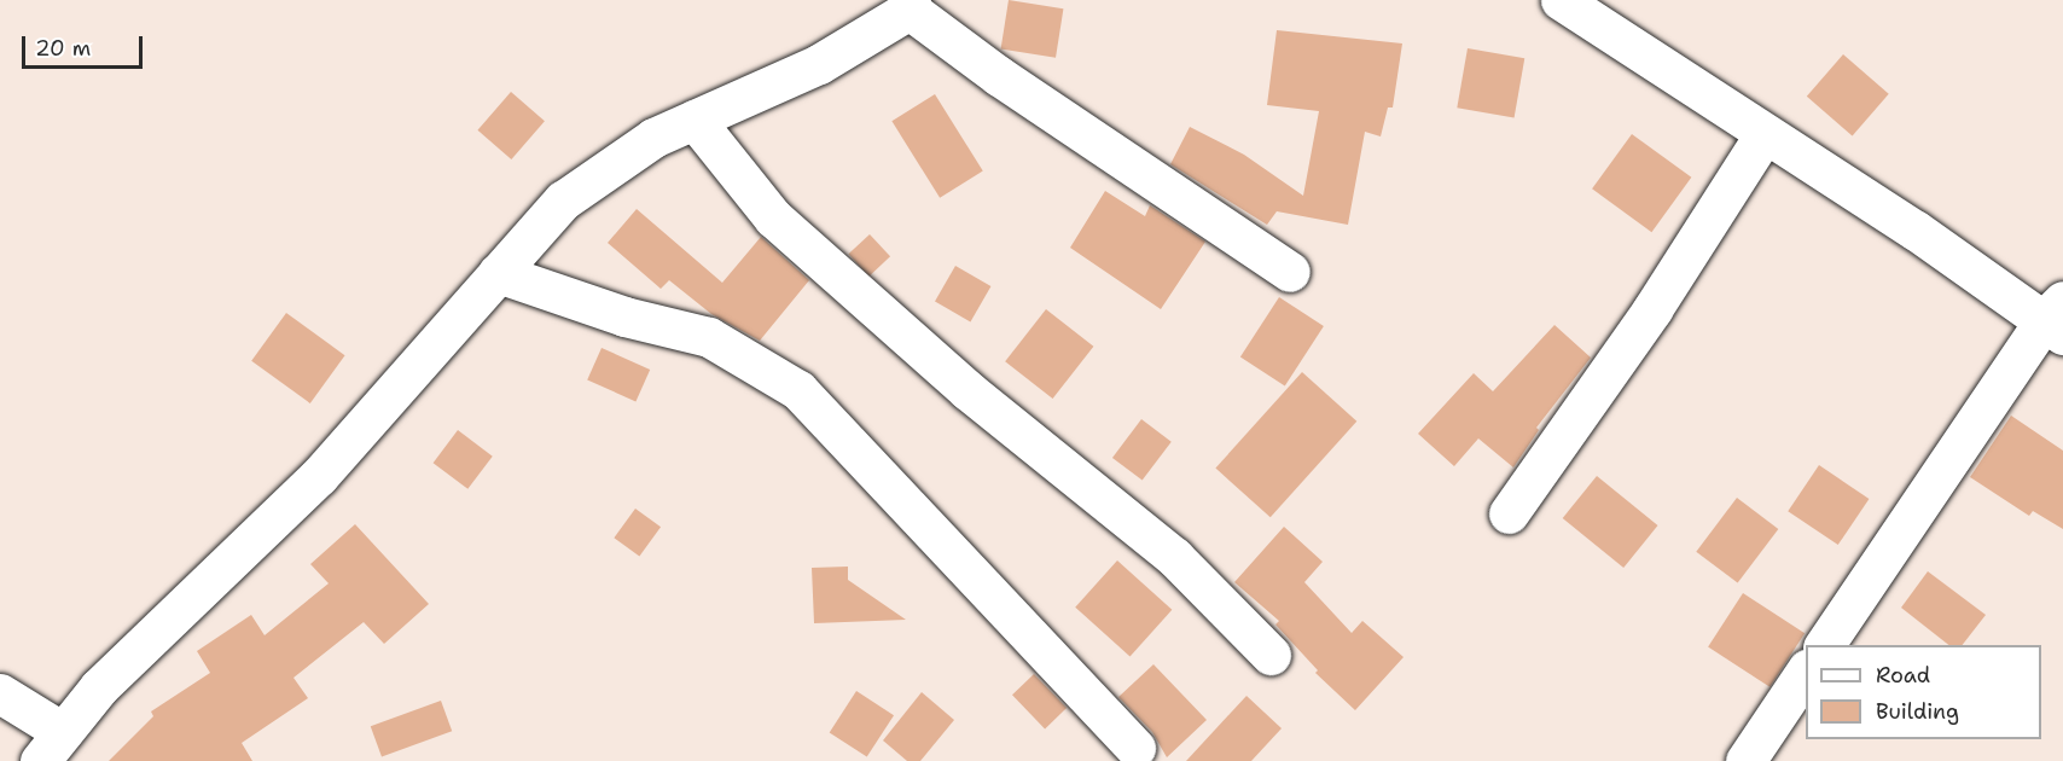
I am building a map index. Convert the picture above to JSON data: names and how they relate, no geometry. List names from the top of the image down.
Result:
{
  "legend": ["Road", "Building"],
  "scale_bar": "20 m"
}
